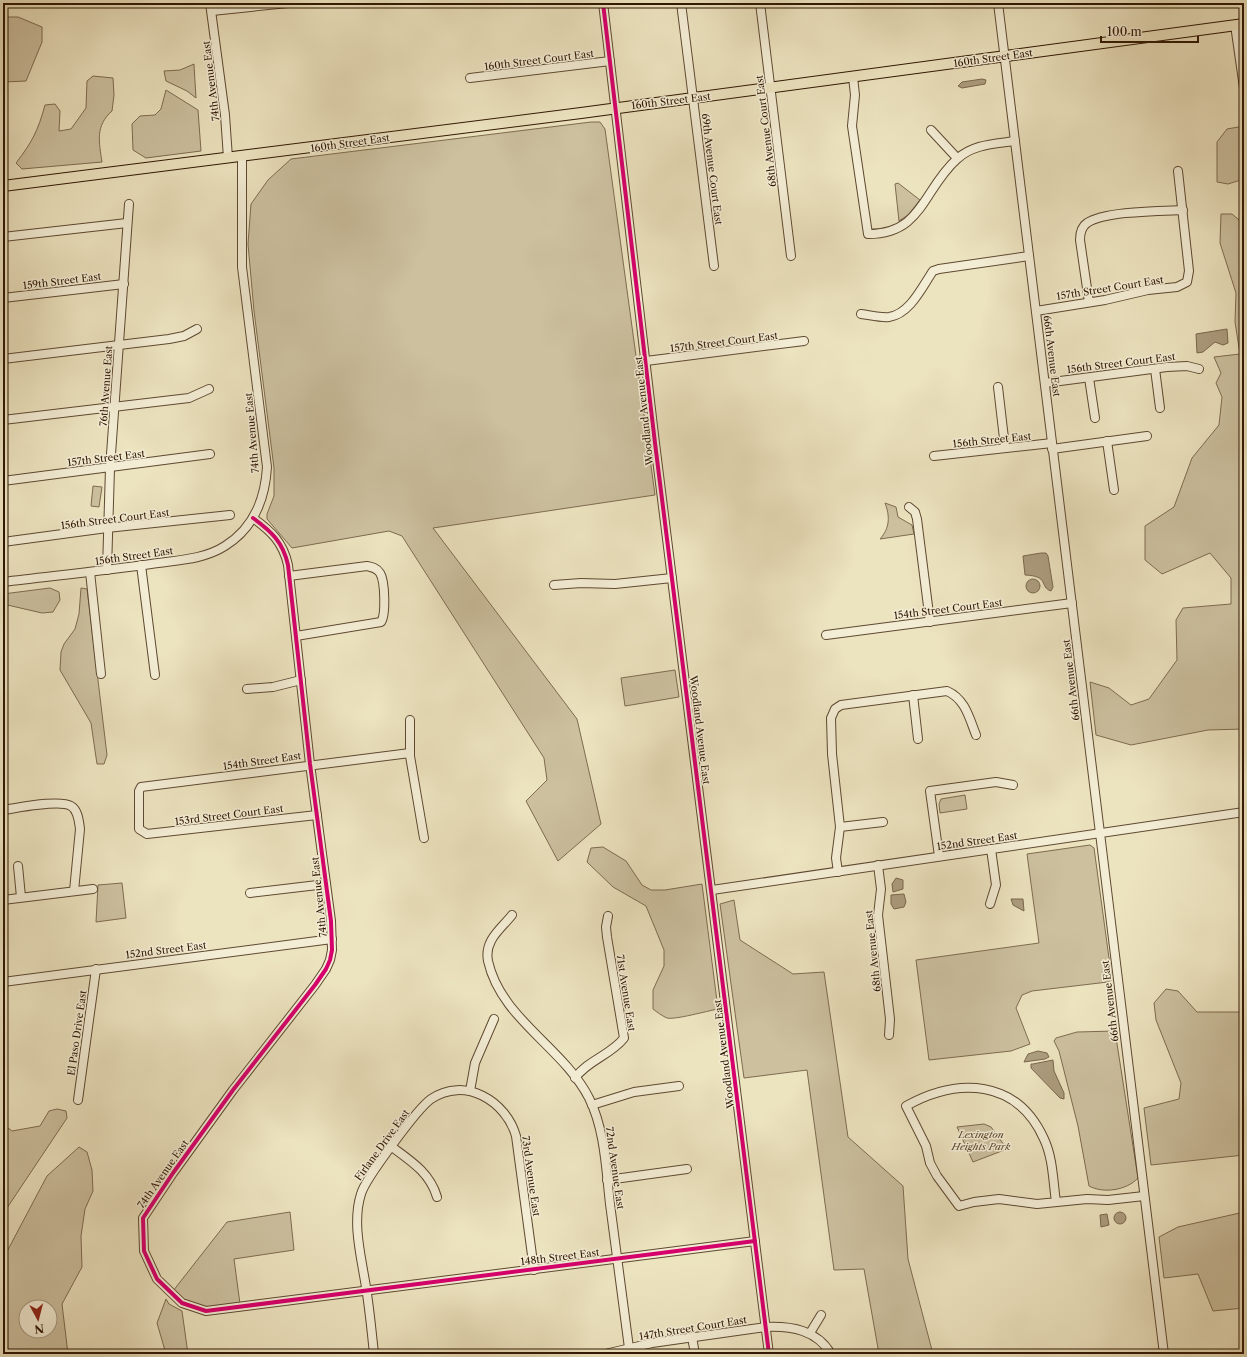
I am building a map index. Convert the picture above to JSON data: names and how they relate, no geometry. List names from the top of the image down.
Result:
{
  "streets": {
    "main road": ["160th Street East"],
    "street": [
      "160th Street Court East",
      "74th Avenue East",
      "68th Avenue Court East",
      "69th Avenue Court East",
      "159th Street East",
      "157th Street Court East",
      "66th Avenue East",
      "156th Street Court East",
      "76th Avenue East",
      "Woodland Avenue East",
      "156th Street East",
      "157th Street East",
      "154th Street Court East",
      "154th Street East",
      "153rd Street Court East",
      "152nd Street East",
      "68th Avenue East",
      "71st Avenue East",
      "El Paso Drive East",
      "Firlane Drive East",
      "72nd Avenue East",
      "73rd Avenue East",
      "148th Street East",
      "147th Street Court East"
    ]
  },
  "crossings": [
    ["160th Street East", "74th Avenue East"],
    ["160th Street East", "68th Avenue Court East"],
    ["160th Street East", "69th Avenue Court East"],
    ["160th Street East", "66th Avenue East"],
    ["160th Street East", "Woodland Avenue East"],
    ["160th Street Court East", "Woodland Avenue East"],
    ["74th Avenue East", "156th Street East"],
    ["74th Avenue East", "154th Street East"],
    ["74th Avenue East", "153rd Street Court East"],
    ["74th Avenue East", "152nd Street East"],
    ["74th Avenue East", "148th Street East"],
    ["159th Street East", "76th Avenue East"],
    ["157th Street Court East", "66th Avenue East"],
    ["157th Street Court East", "Woodland Avenue East"],
    ["66th Avenue East", "156th Street Court East"],
    ["66th Avenue East", "156th Street East"],
    ["66th Avenue East", "154th Street Court East"],
    ["66th Avenue East", "152nd Street East"],
    ["156th Street Court East", "76th Avenue East"],
    ["76th Avenue East", "156th Street East"],
    ["76th Avenue East", "157th Street East"],
    ["Woodland Avenue East", "152nd Street East"],
    ["Woodland Avenue East", "148th Street East"],
    ["Woodland Avenue East", "147th Street Court East"],
    ["154th Street East", "153rd Street Court East"],
    ["152nd Street East", "68th Avenue East"],
    ["152nd Street East", "El Paso Drive East"],
    ["71st Avenue East", "72nd Avenue East"],
    ["Firlane Drive East", "73rd Avenue East"],
    ["Firlane Drive East", "148th Street East"],
    ["72nd Avenue East", "148th Street East"],
    ["72nd Avenue East", "147th Street Court East"],
    ["73rd Avenue East", "148th Street East"]
  ],
  "parks": ["Lexington Heights Park"],
  "scale_bar": "100 m",
  "north": "bottom"
}
